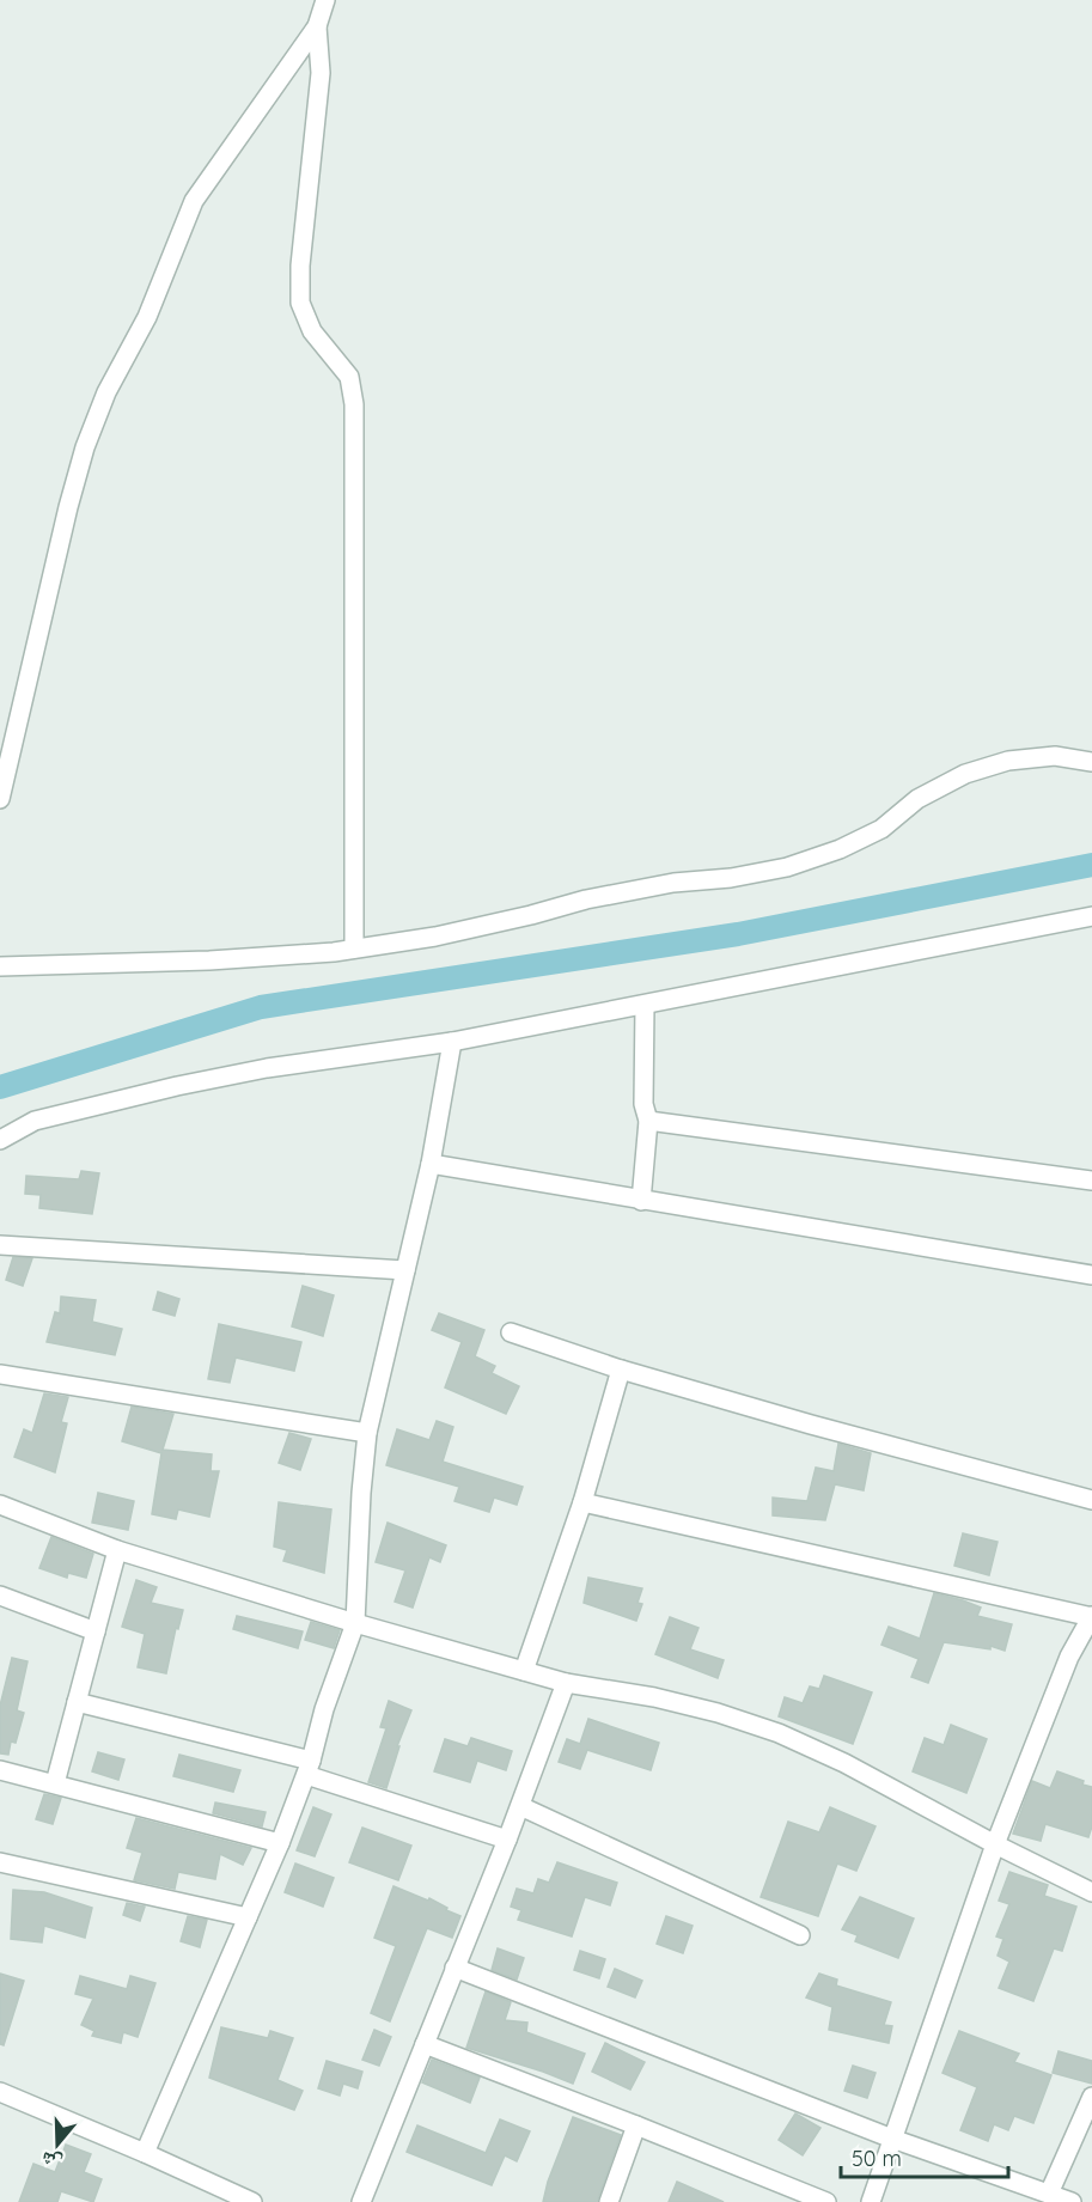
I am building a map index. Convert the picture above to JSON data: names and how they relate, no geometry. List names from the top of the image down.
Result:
{
  "scale_bar": "50 m",
  "north": "bottom"
}
